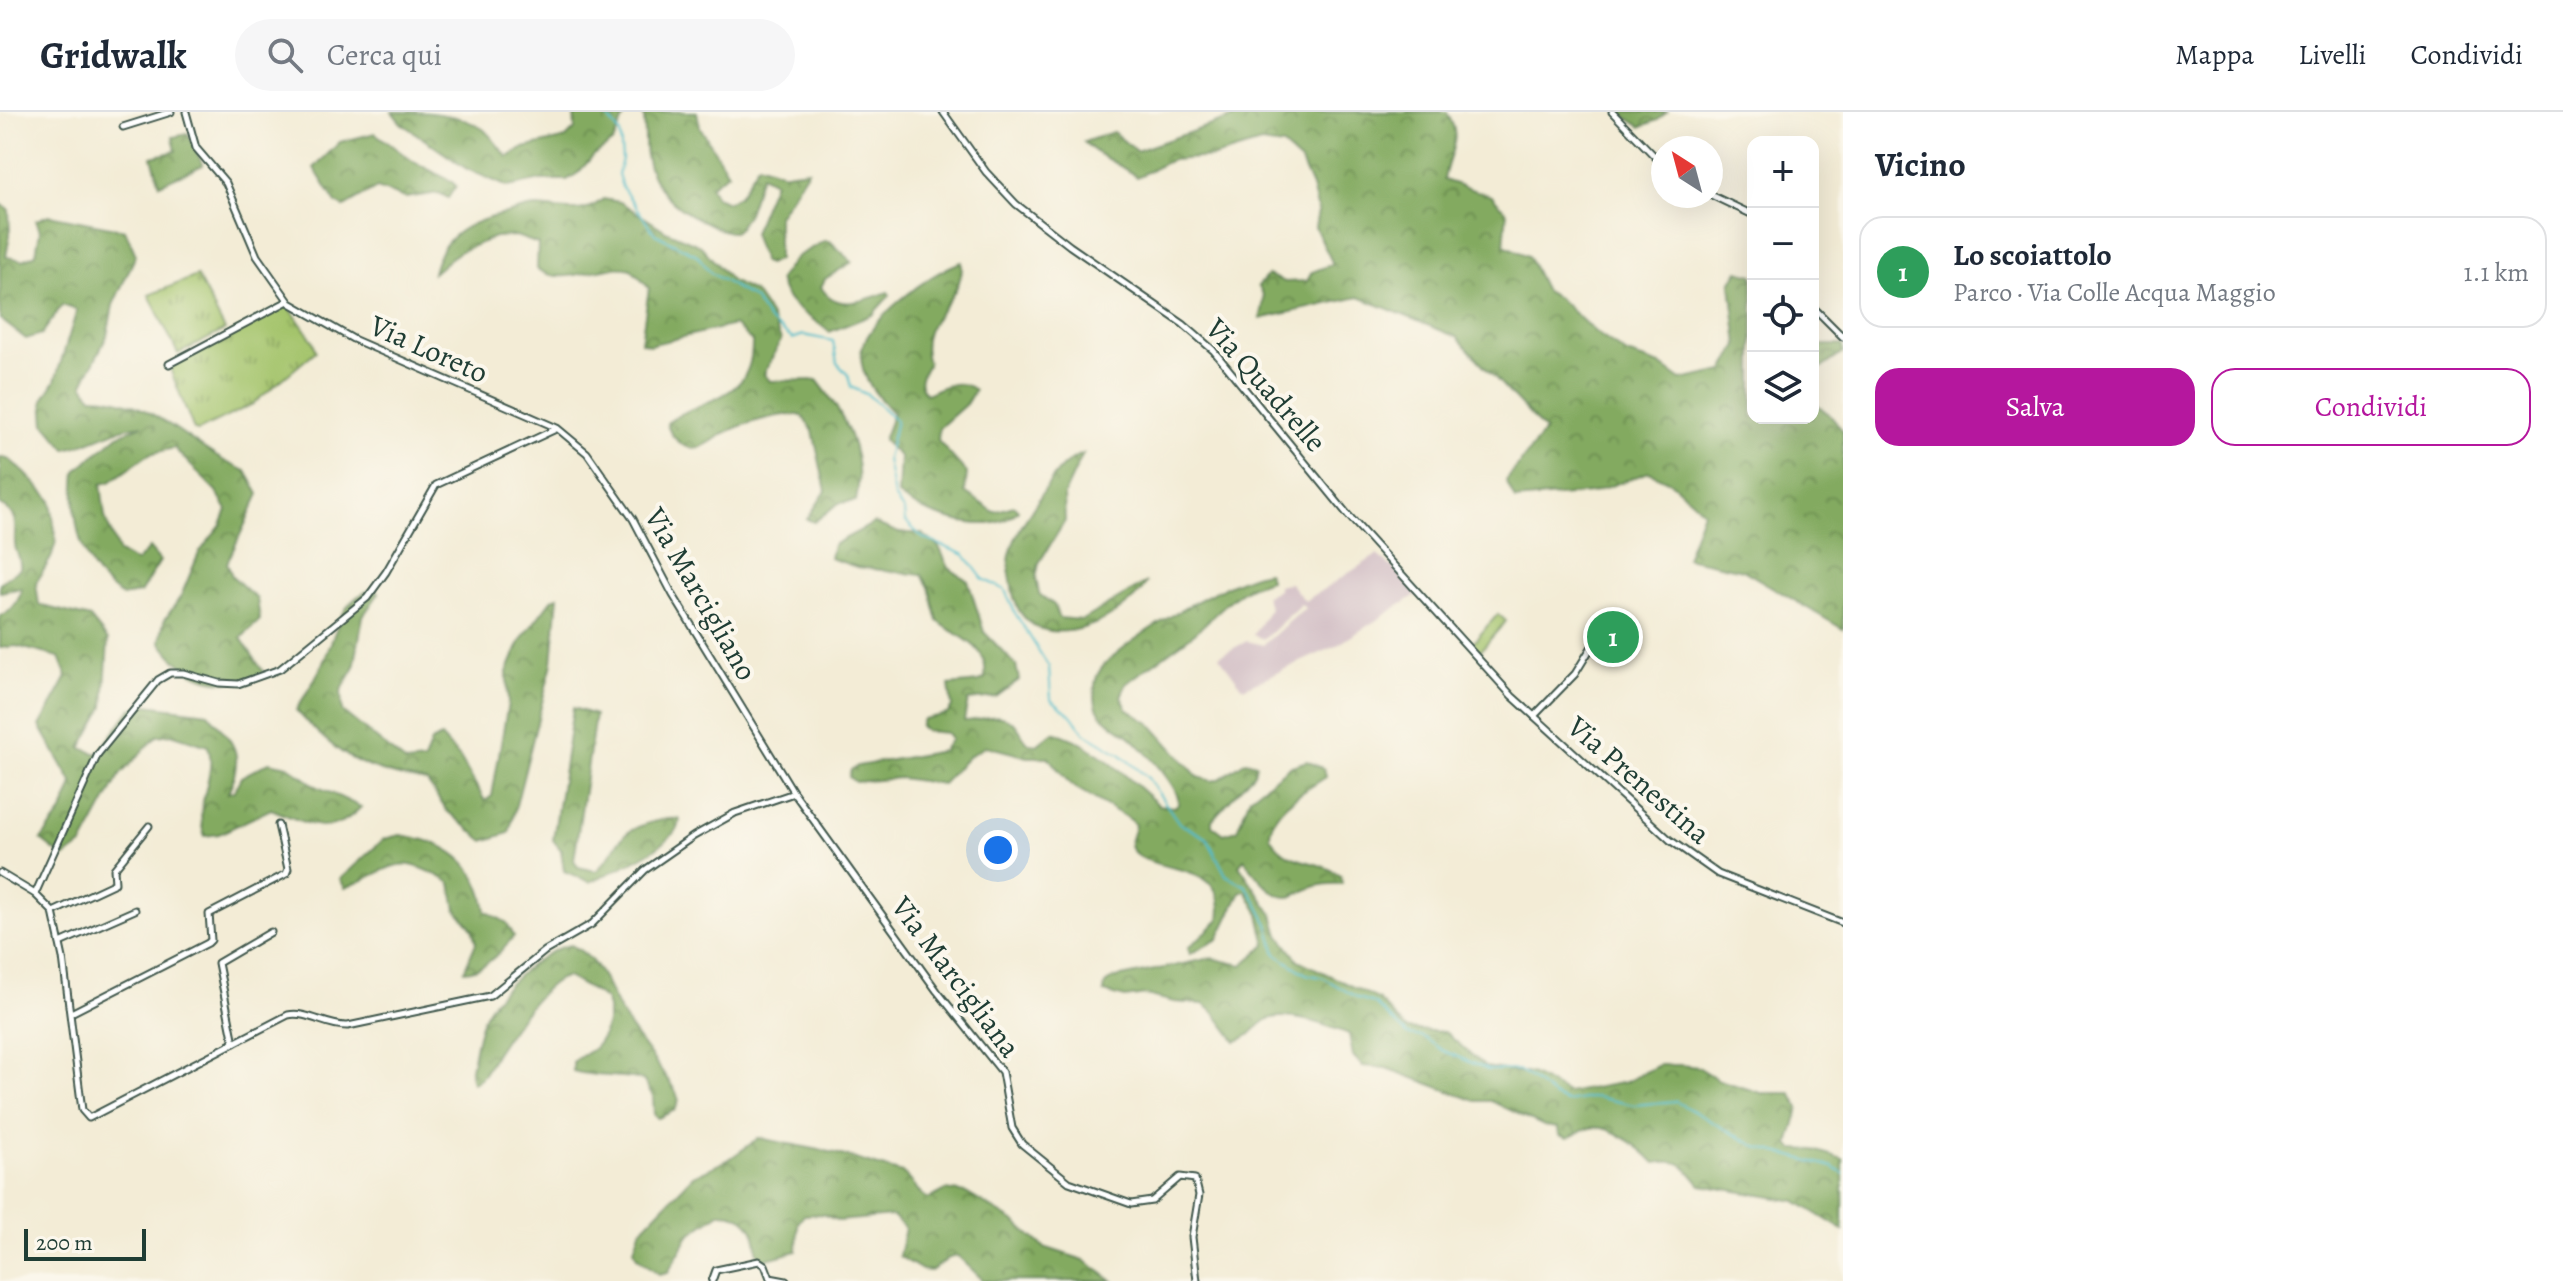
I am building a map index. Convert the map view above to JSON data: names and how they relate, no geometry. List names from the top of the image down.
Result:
{
  "streets": {
    "street": [
      "Via Loreto",
      "Via Quadrelle",
      "Via Marcigliano",
      "Via Prenestina",
      "Via Marcigliana"
    ]
  },
  "crossings": [
    ["Via Loreto", "Via Marcigliano"],
    ["Via Quadrelle", "Via Prenestina"],
    ["Via Marcigliano", "Via Marcigliana"]
  ],
  "scale_bar": "200 m",
  "north": "top left",
  "page": {
    "header": "Gridwalk",
    "search": "Cerca qui",
    "nav": ["Mappa", "Livelli", "Condividi"],
    "heading": "Vicino",
    "map_buttons": ["+", "−"],
    "list": [
      {
        "mark": "1",
        "name": "Lo scoiattolo",
        "note": "Parco · Via Colle Acqua Maggio",
        "value": "1.1 km"
      }
    ],
    "buttons": ["Salva", "Condividi"],
    "pins": "1",
    "scale": "200 m"
  }
}
